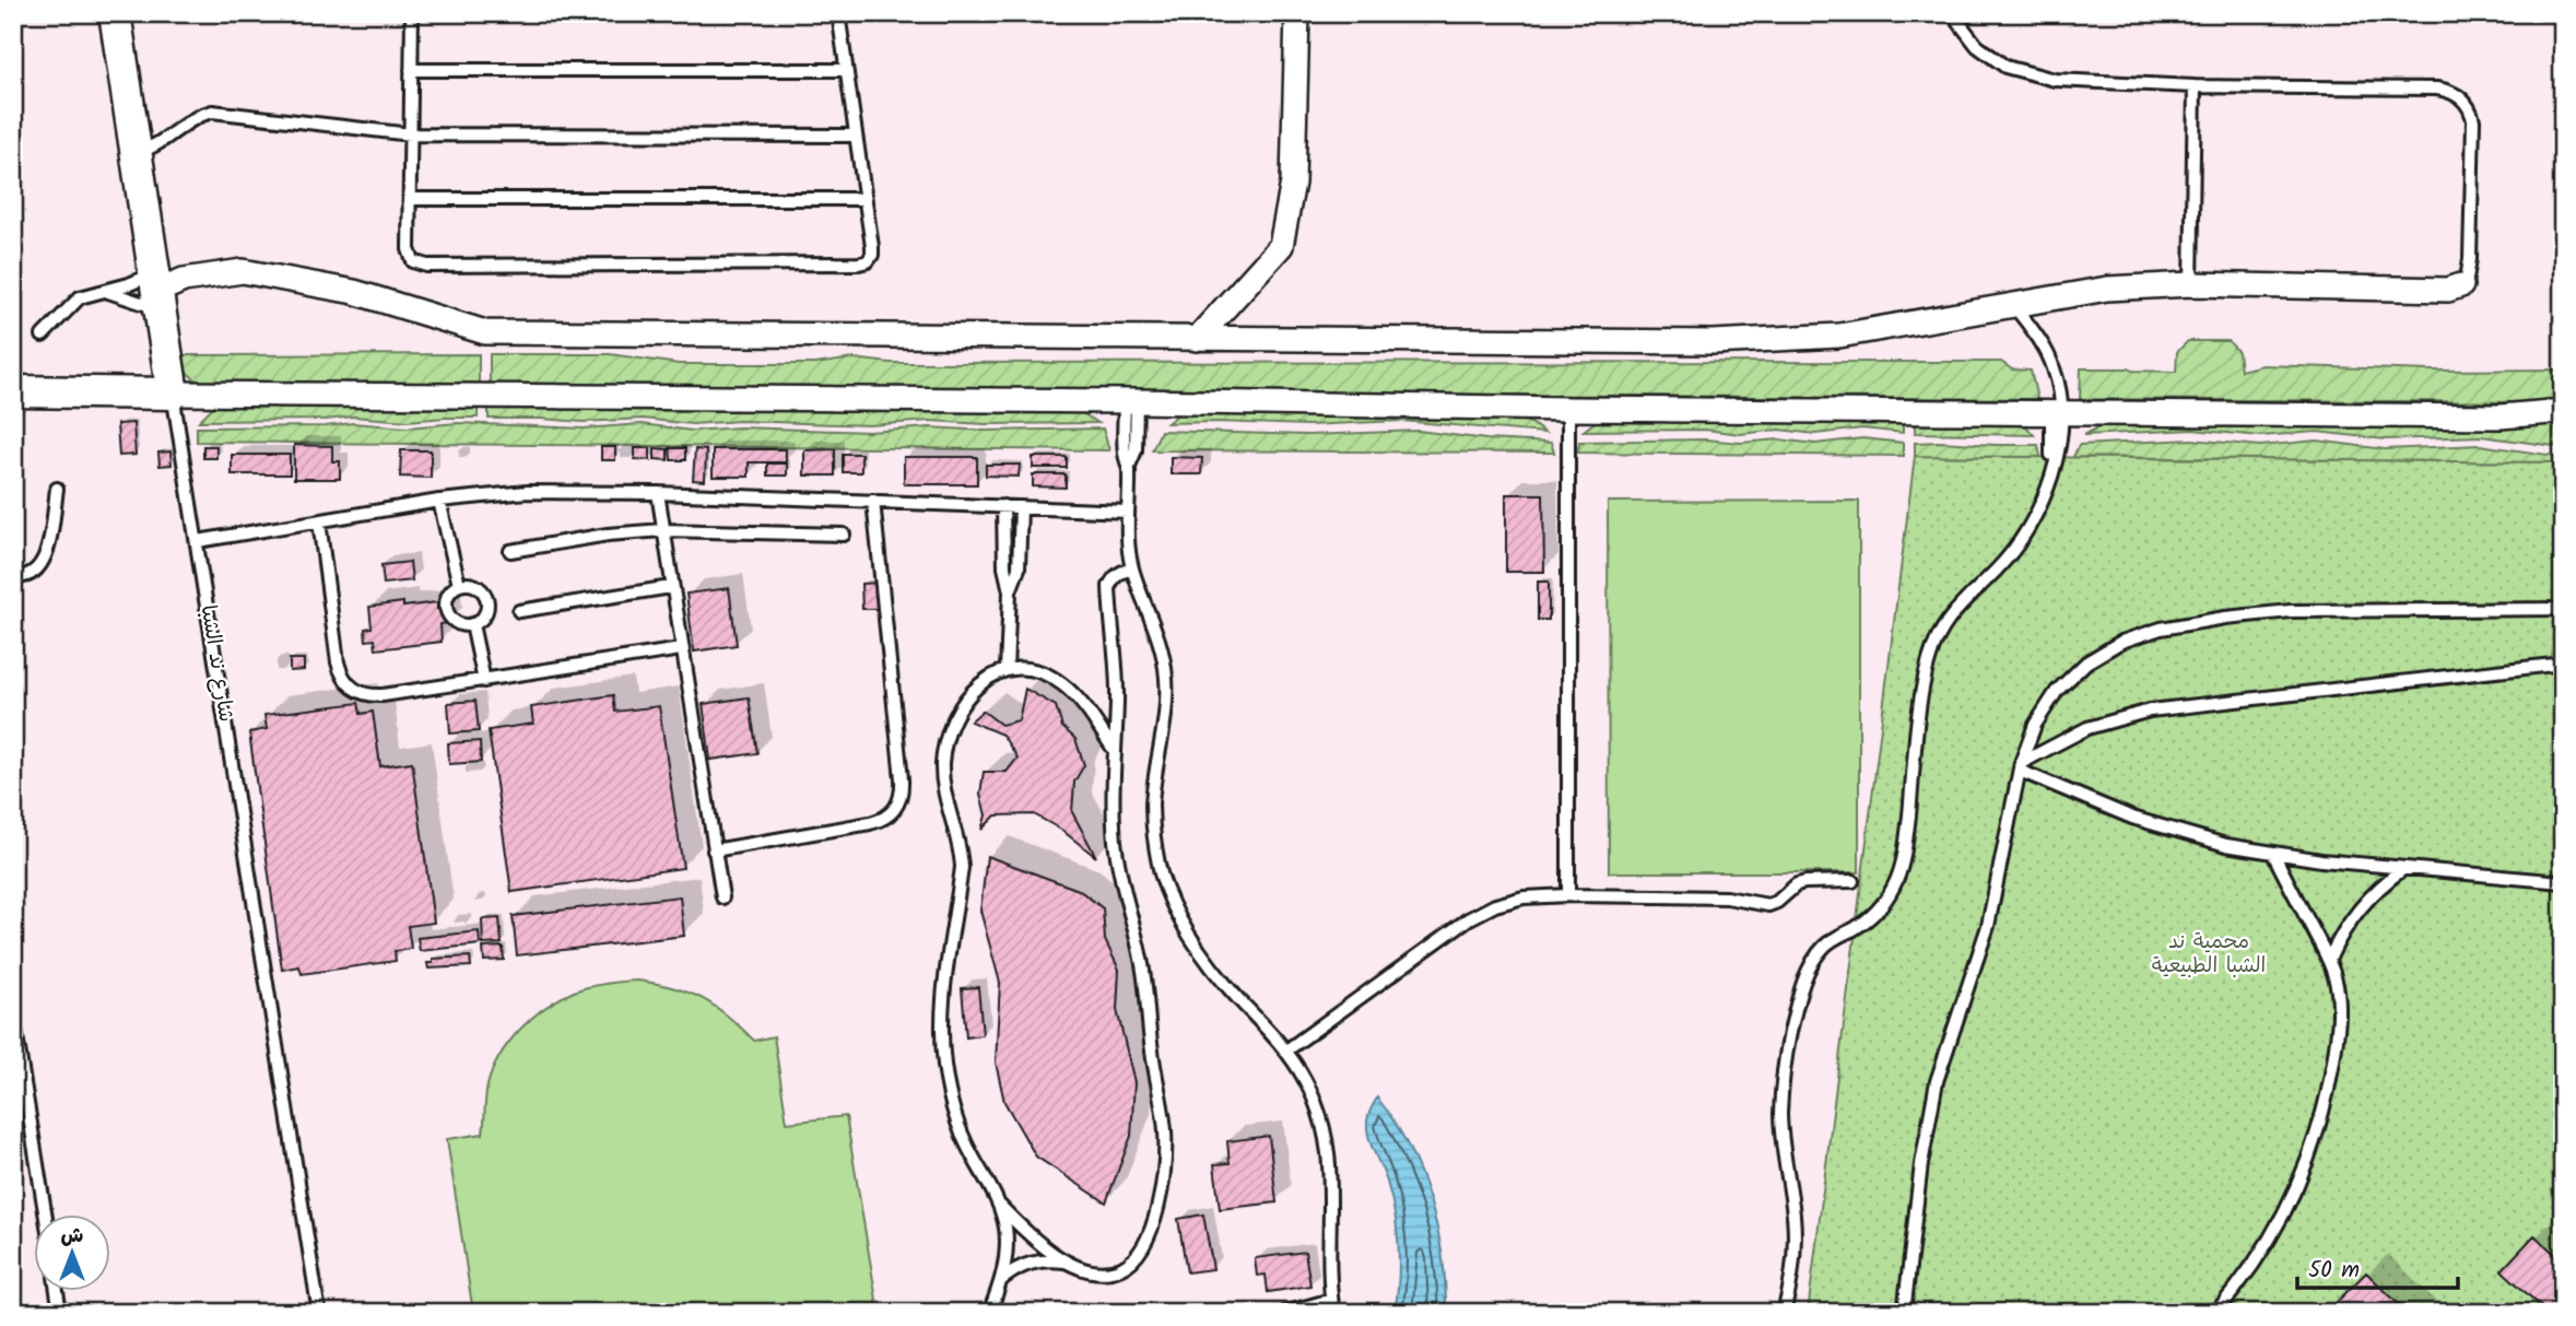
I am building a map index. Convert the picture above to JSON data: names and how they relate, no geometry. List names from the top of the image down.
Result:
{
  "streets": {
    "street": ["شارع ند الشبا"]
  },
  "parks": ["محمية ند الشبا الطبيعية"],
  "scale_bar": "50 m",
  "north": "top"
}
